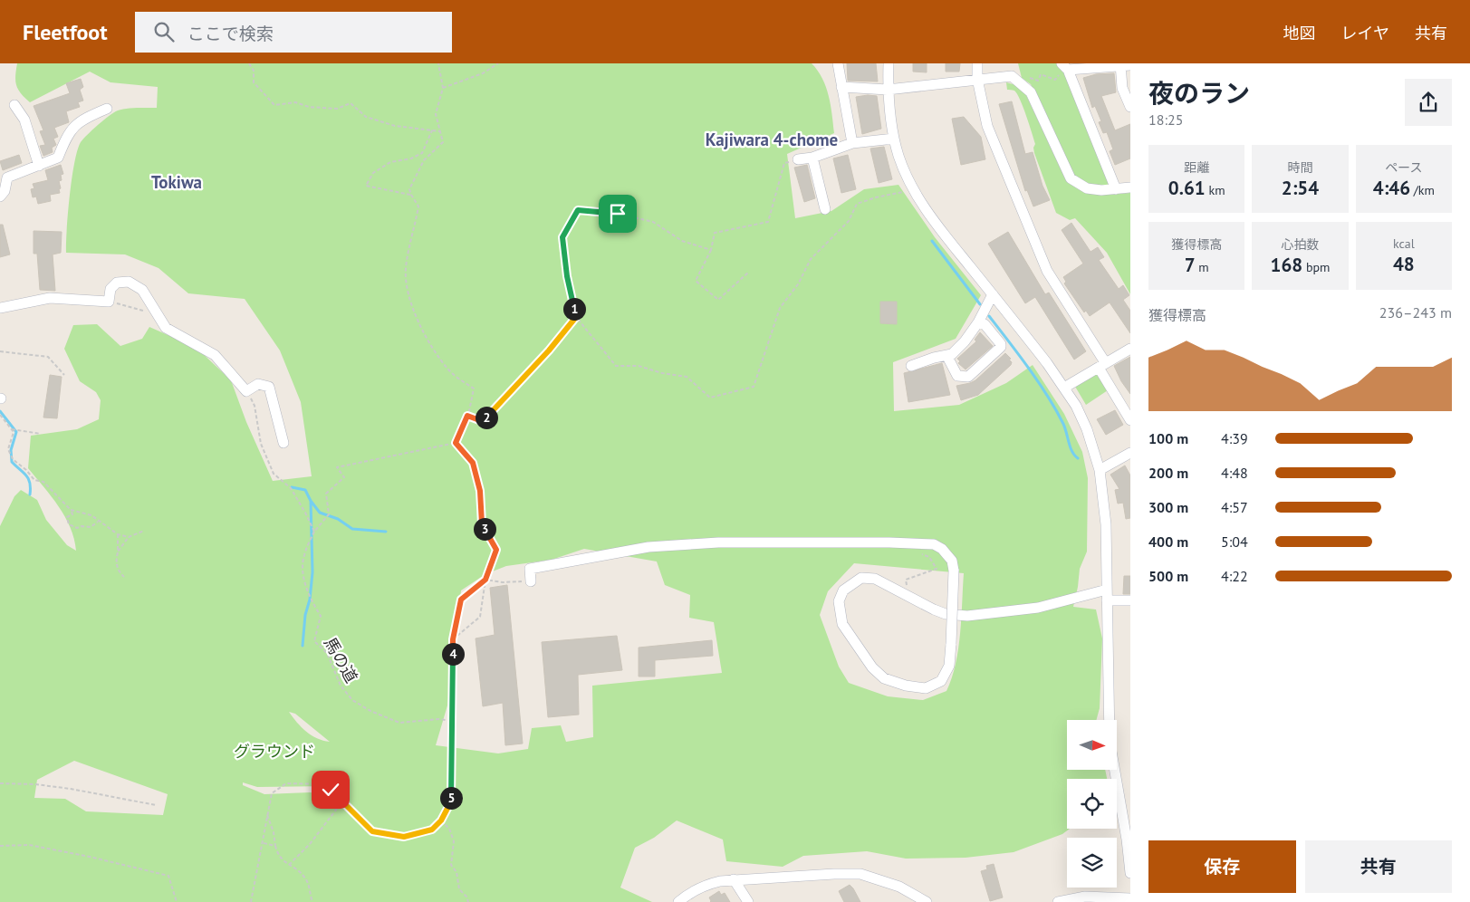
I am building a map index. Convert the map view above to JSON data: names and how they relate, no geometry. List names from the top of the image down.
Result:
{
  "streets": {
    "path": ["馬の道"]
  },
  "districts": ["Kajiwara 4-chome", "Tokiwa"],
  "parks": ["グラウンド"],
  "north": "right",
  "page": {
    "header": "Fleetfoot",
    "search": "ここで検索",
    "nav": ["地図", "レイヤ", "共有"],
    "heading": ["夜のラン", "18:25"],
    "stats": [
      ["距離", "0.61 km"],
      ["時間", "2:54"],
      ["ペース", "4:46 /km"],
      ["獲得標高", "7 m"],
      ["心拍数", "168 bpm"],
      ["kcal", "48"]
    ],
    "chart": ["獲得標高", "236–243 m"],
    "pins": [
      "1",
      "2",
      "3",
      "4",
      "5"
    ],
    "list": [
      {
        "name": "100 m",
        "note": "4:39"
      },
      {
        "name": "200 m",
        "note": "4:48"
      },
      {
        "name": "300 m",
        "note": "4:57"
      },
      {
        "name": "400 m",
        "note": "5:04"
      },
      {
        "name": "500 m",
        "note": "4:22"
      }
    ],
    "buttons": ["保存", "共有"]
  }
}
